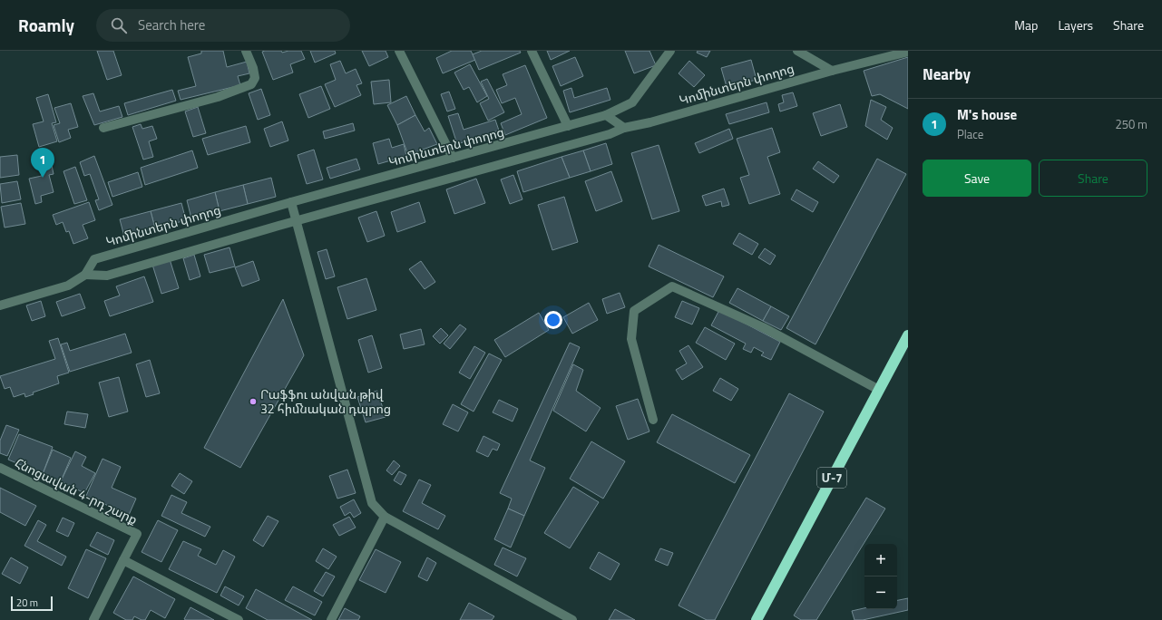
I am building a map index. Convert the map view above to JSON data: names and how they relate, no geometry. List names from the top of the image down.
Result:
{
  "streets": {
    "highway": ["Մ-7"],
    "street": ["Կոմինտերն փողոց", "Հնոցավան 4-րդ շարք"]
  },
  "places": ["Րաֆֆու անվան թիվ 32 հիմնական դպրոց"],
  "scale_bar": "20 m",
  "page": {
    "header": "Roamly",
    "search": "Search here",
    "nav": ["Map", "Layers", "Share"],
    "heading": "Nearby",
    "list": [
      {
        "mark": "1",
        "name": "M's house",
        "note": "Place",
        "value": "250 m"
      }
    ],
    "pins": "1",
    "buttons": ["Save", "Share"],
    "map_buttons": ["+", "−"],
    "scale": "20 m"
  }
}
